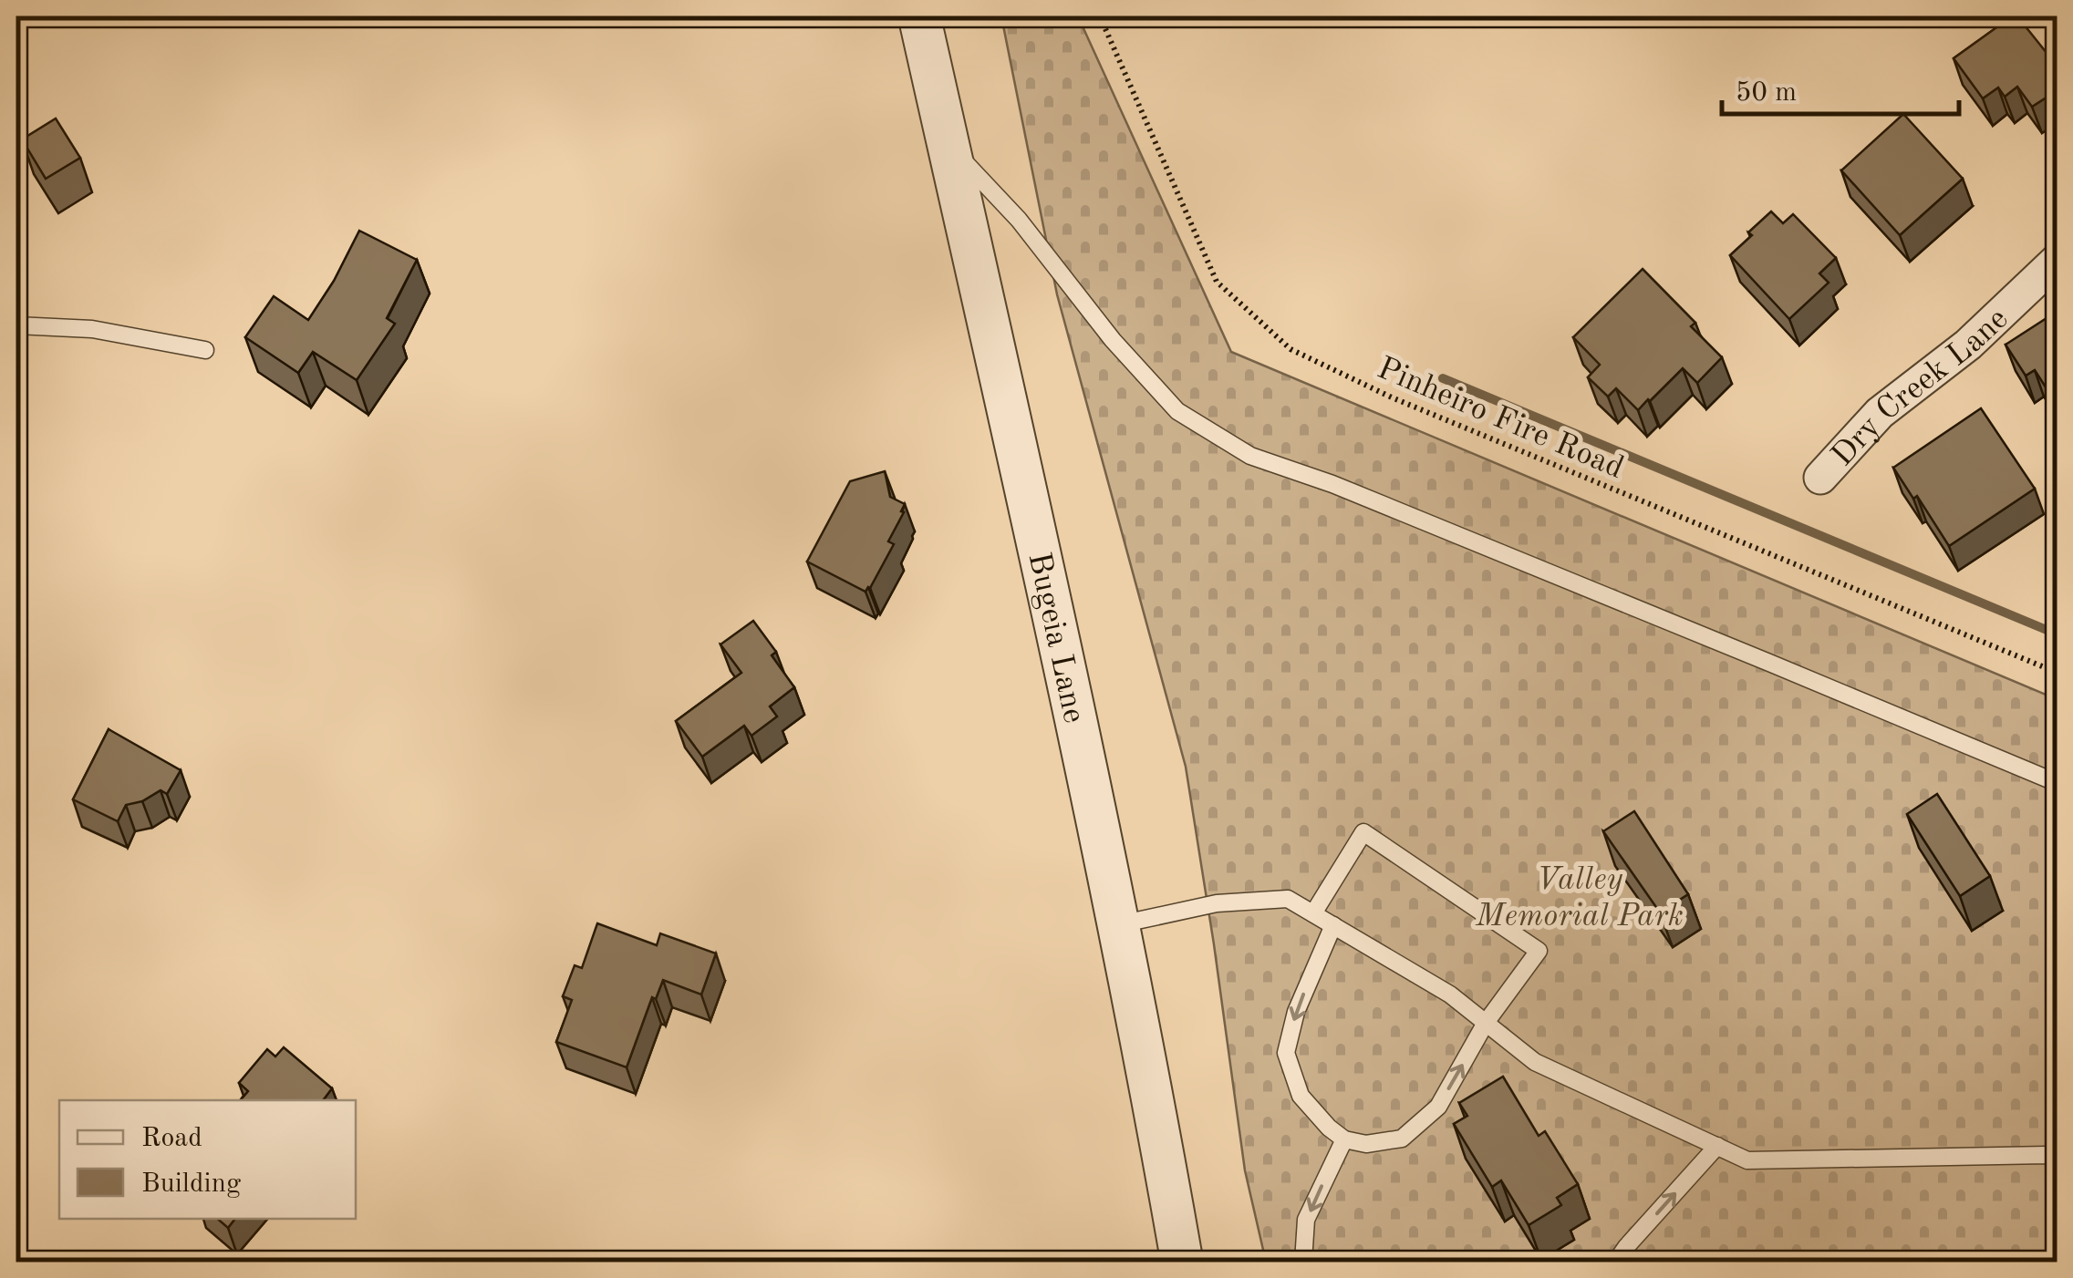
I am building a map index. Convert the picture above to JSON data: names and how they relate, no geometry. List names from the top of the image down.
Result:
{
  "streets": {
    "street": ["Dry Creek Lane", "Bugeia Lane"],
    "path": ["Pinheiro Fire Road"]
  },
  "parks": ["Valley Memorial Park"],
  "legend": ["Road", "Building"],
  "scale_bar": "50 m"
}
